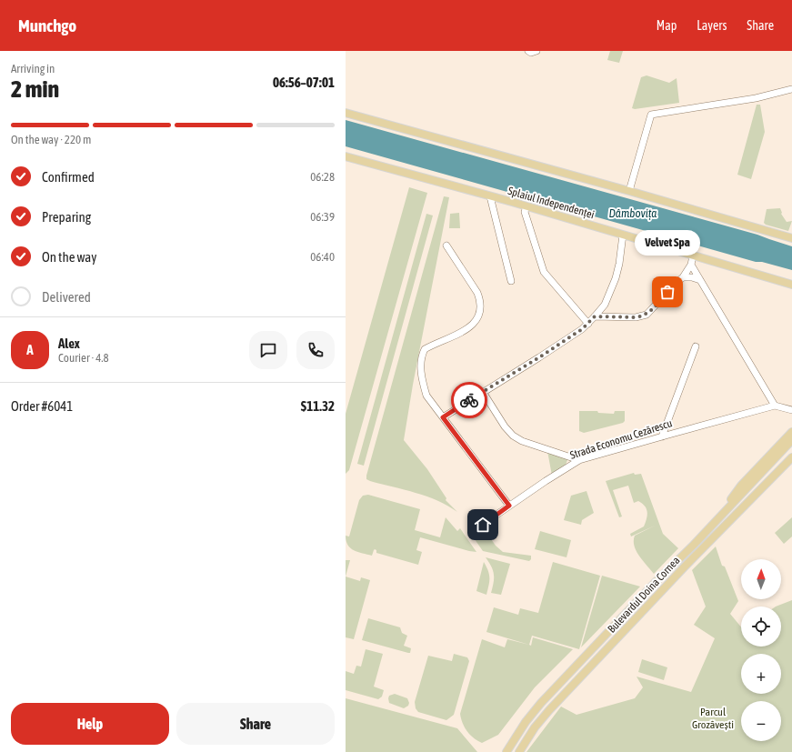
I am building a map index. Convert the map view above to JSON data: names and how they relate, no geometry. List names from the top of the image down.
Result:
{
  "streets": {
    "main road": ["Splaiul Independenței", "Bulevardul Doina Cornea"],
    "street": ["Strada Economu Cezărescu"]
  },
  "water": ["Dâmbovița"],
  "parks": ["Parcul Grozăvești"],
  "places": ["Velvet Spa"],
  "north": "top",
  "page": {
    "header": "Munchgo",
    "nav": ["Map", "Layers", "Share"],
    "heading": ["2 min", "Arriving in", "06:56–07:01"],
    "panel": [
      "Alex",
      "Courier · 4.8",
      "Order #6041",
      "$11.32"
    ],
    "bar": "On the way · 220 m",
    "list": [
      ["Confirmed", "06:28"],
      ["Preparing", "06:39"],
      ["On the way", "06:40"],
      "Delivered"
    ],
    "bubble": "Velvet Spa",
    "round": "A",
    "map_buttons": ["+", "−"],
    "buttons": ["Help", "Share"]
  }
}
